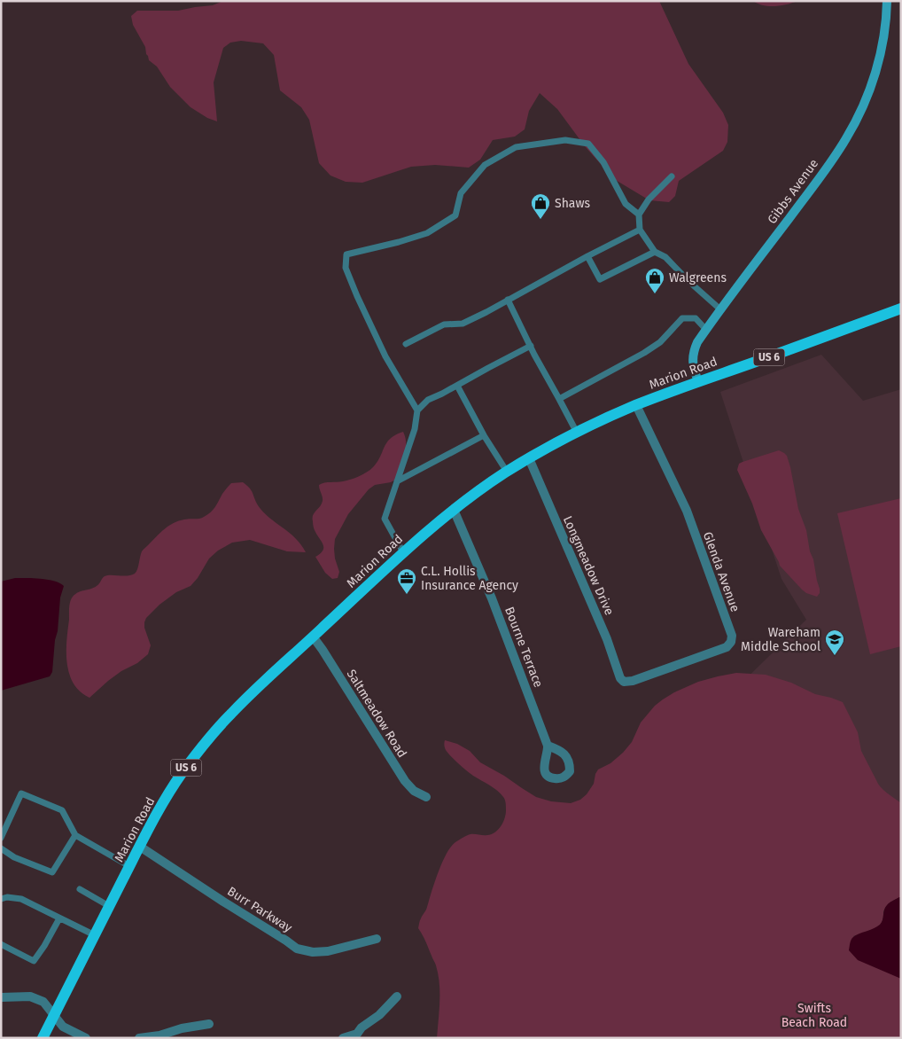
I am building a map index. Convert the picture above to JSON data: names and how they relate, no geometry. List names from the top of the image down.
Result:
{
  "streets": {
    "main road": ["Gibbs Avenue", "US 6", "Marion Road"],
    "street": [
      "Longmeadow Drive",
      "Glenda Avenue",
      "Bourne Terrace",
      "Saltmeadow Road",
      "Burr Parkway"
    ]
  },
  "crossings": [
    ["Gibbs Avenue", "Marion Road"],
    ["Marion Road", "Longmeadow Drive"],
    ["Marion Road", "Glenda Avenue"],
    ["Marion Road", "Bourne Terrace"],
    ["Marion Road", "Saltmeadow Road"],
    ["Marion Road", "Burr Parkway"],
    ["Longmeadow Drive", "Glenda Avenue"]
  ],
  "parks": ["Swifts Beach Road"],
  "places": {
    "shop": ["Shaws", "Walgreens"],
    "office": ["C.L. Hollis Insurance Agency"],
    "school or university": ["Wareham Middle School"]
  }
}
